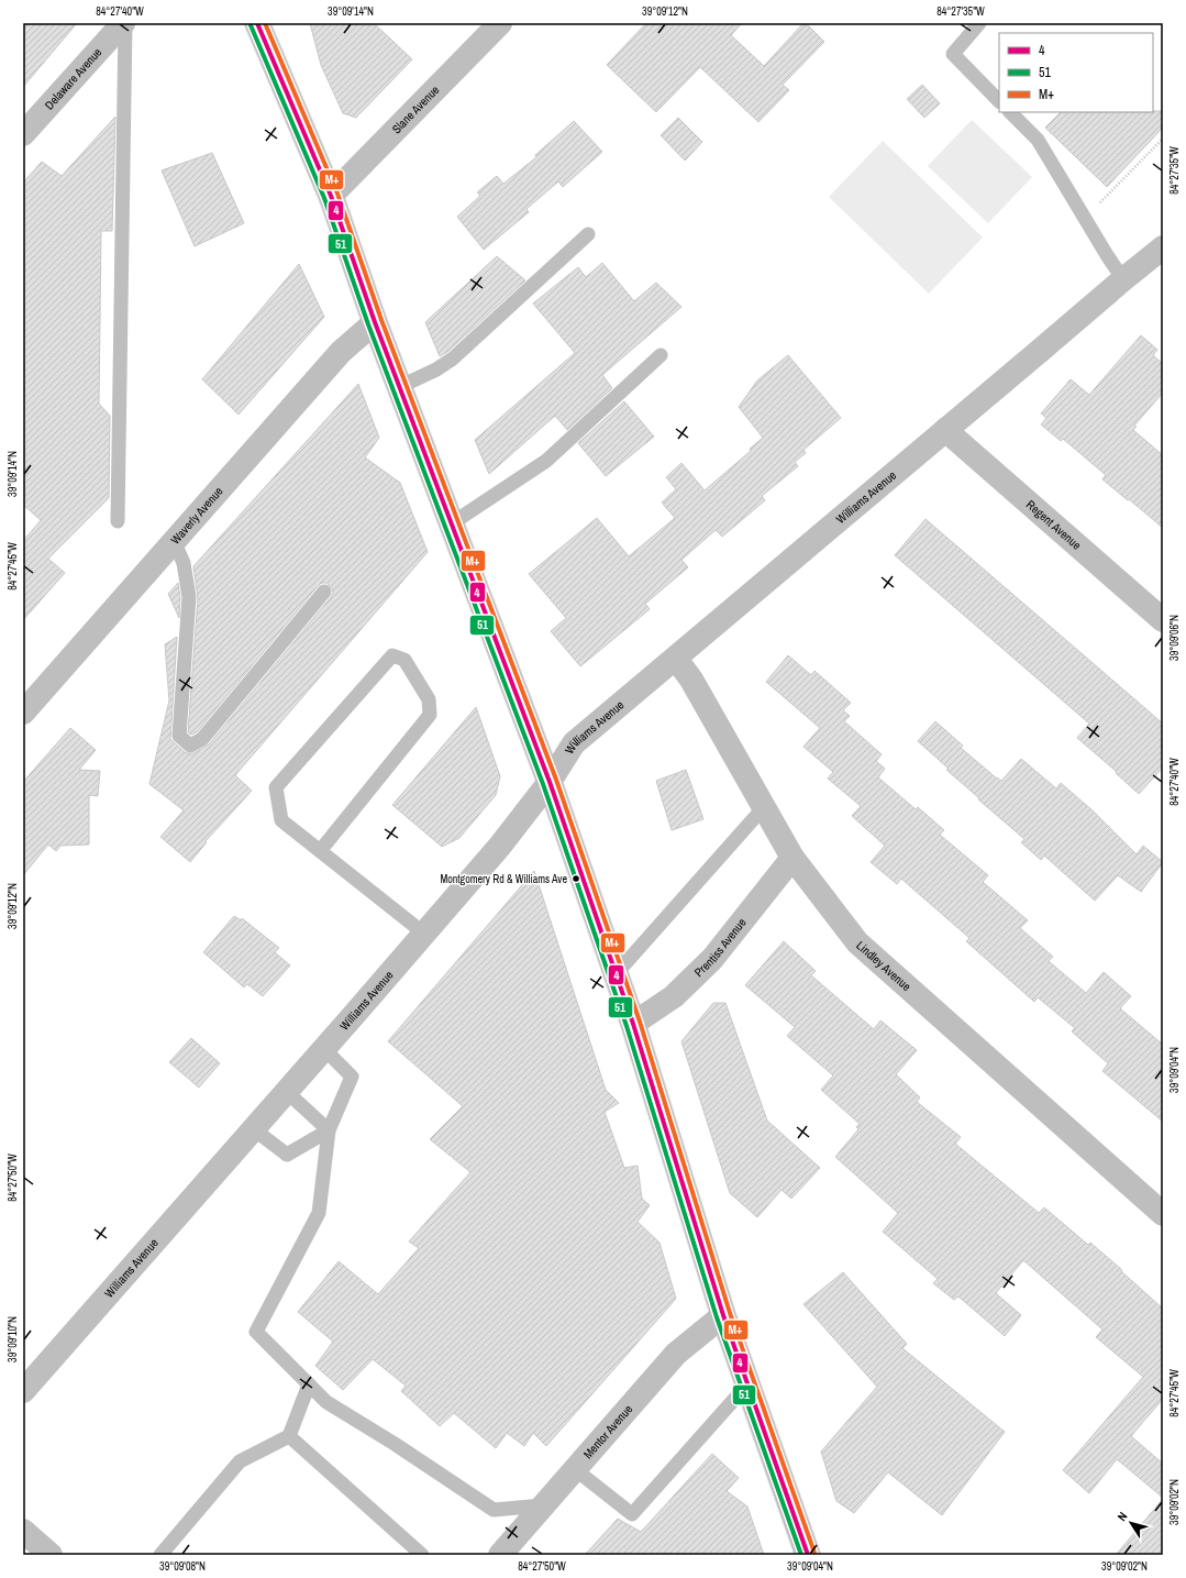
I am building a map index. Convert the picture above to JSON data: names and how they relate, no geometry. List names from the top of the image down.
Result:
{
  "streets": {
    "street": [
      "Delaware Avenue",
      "Slane Avenue",
      "Williams Avenue",
      "Waverly Avenue",
      "Regent Avenue",
      "Prentiss Avenue",
      "Lindley Avenue",
      "Mentor Avenue"
    ]
  },
  "crossings": [
    ["Williams Avenue", "Regent Avenue"],
    ["Williams Avenue", "Lindley Avenue"],
    ["Prentiss Avenue", "Lindley Avenue"]
  ],
  "places": ["Montgomery Rd & Williams Ave"],
  "lines": ["transit line 4", "transit line M+", "transit line 51"],
  "legend": ["4", "51", "M+"],
  "north": "top left",
  "coordinates": [
    "84°27'40\"W",
    "39°09'14\"N",
    "39°09'12\"N",
    "84°27'35\"W",
    "84°27'45\"W",
    "39°09'06\"N",
    "39°09'04\"N",
    "84°27'50\"W",
    "39°09'10\"N",
    "39°09'02\"N",
    "39°09'08\"N"
  ]
}
